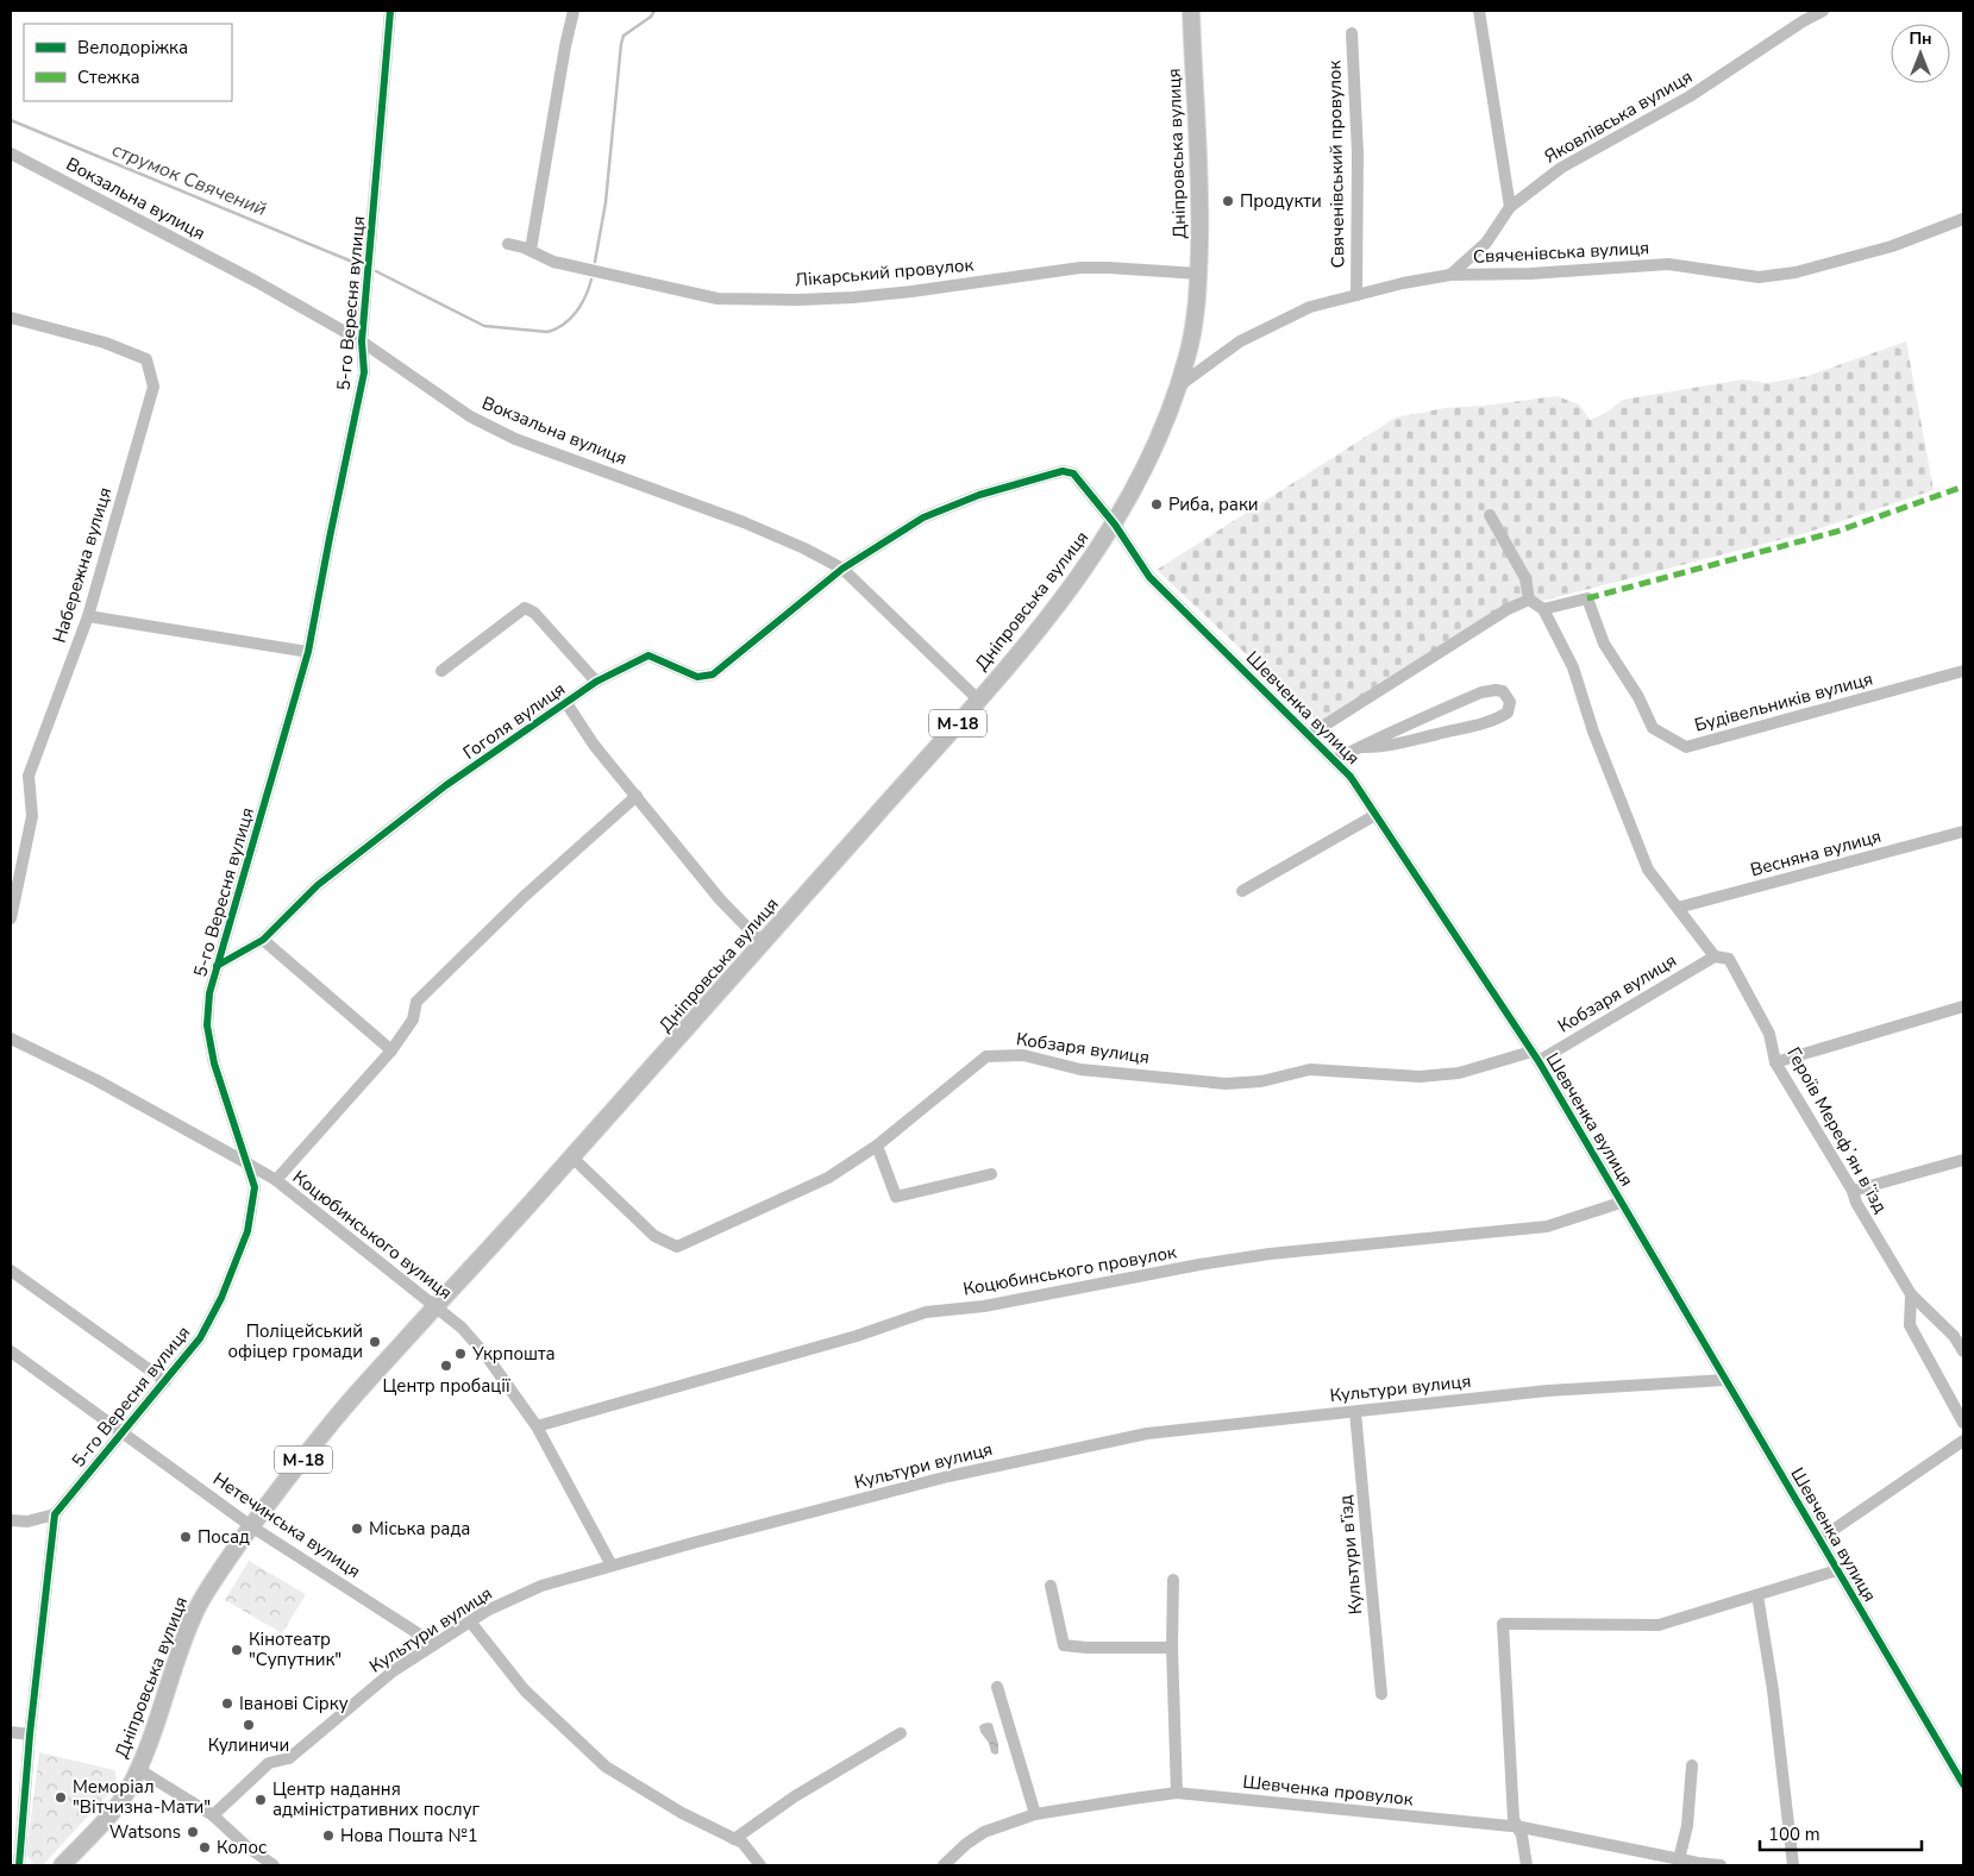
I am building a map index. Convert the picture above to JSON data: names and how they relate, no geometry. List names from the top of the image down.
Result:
{
  "streets": {
    "highway": ["Дніпровська вулиця", "М-18"],
    "street": [
      "Яковлівська вулиця",
      "Свяченівський провулок",
      "Вокзальна вулиця",
      "Свяченівська вулиця",
      "Лікарський провулок",
      "5-го Вересня вулиця",
      "Набережна вулиця",
      "Будівельників вулиця",
      "Шевченка вулиця",
      "Гоголя вулиця",
      "Весняна вулиця",
      "Кобзаря вулиця",
      "Героїв Мерефʼян вʼїзд",
      "Коцюбинського вулиця",
      "Коцюбинського провулок",
      "Культури вулиця",
      "Нетечинська вулиця",
      "Культури в’їзд",
      "Шевченка провулок"
    ]
  },
  "crossings": [
    ["Яковлівська вулиця", "Свяченівська вулиця"],
    ["Дніпровська вулиця", "Вокзальна вулиця"],
    ["Дніпровська вулиця", "Свяченівська вулиця"],
    ["Дніпровська вулиця", "Лікарський провулок"],
    ["Дніпровська вулиця", "Шевченка вулиця"],
    ["Дніпровська вулиця", "Кобзаря вулиця"],
    ["Дніпровська вулиця", "Коцюбинського вулиця"],
    ["Дніпровська вулиця", "Нетечинська вулиця"],
    ["Свяченівський провулок", "Свяченівська вулиця"],
    ["Вокзальна вулиця", "5-го Вересня вулиця"],
    ["Вокзальна вулиця", "Шевченка вулиця"],
    ["Вокзальна вулиця", "Гоголя вулиця"],
    ["5-го Вересня вулиця", "Гоголя вулиця"],
    ["5-го Вересня вулиця", "Коцюбинського вулиця"],
    ["5-го Вересня вулиця", "Нетечинська вулиця"],
    ["Будівельників вулиця", "Героїв Мерефʼян вʼїзд"],
    ["Шевченка вулиця", "Гоголя вулиця"],
    ["Шевченка вулиця", "Кобзаря вулиця"],
    ["Шевченка вулиця", "Коцюбинського провулок"],
    ["Шевченка вулиця", "Культури вулиця"],
    ["Весняна вулиця", "Героїв Мерефʼян вʼїзд"],
    ["Кобзаря вулиця", "Героїв Мерефʼян вʼїзд"],
    ["Коцюбинського вулиця", "Коцюбинського провулок"],
    ["Коцюбинського вулиця", "Культури вулиця"],
    ["Культури вулиця", "Нетечинська вулиця"],
    ["Культури вулиця", "Культури в’їзд"]
  ],
  "water": ["струмок Свячений"],
  "places": [
    "Продукти",
    "Риба, раки",
    "Поліцейський офіцер громади",
    "Укрпошта",
    "Центр пробації",
    "Міська рада",
    "Посад",
    "Кінотеатр \"Супутник\"",
    "Іванові Сірку",
    "Кулиничи",
    "Меморіал \"Вітчизна-Мати\"",
    "Центр надання адміністративних послуг",
    "Watsons",
    "Нова Пошта №1",
    "Колос"
  ],
  "legend": ["Велодоріжка", "Стежка"],
  "scale_bar": "100 m",
  "north": "top"
}
